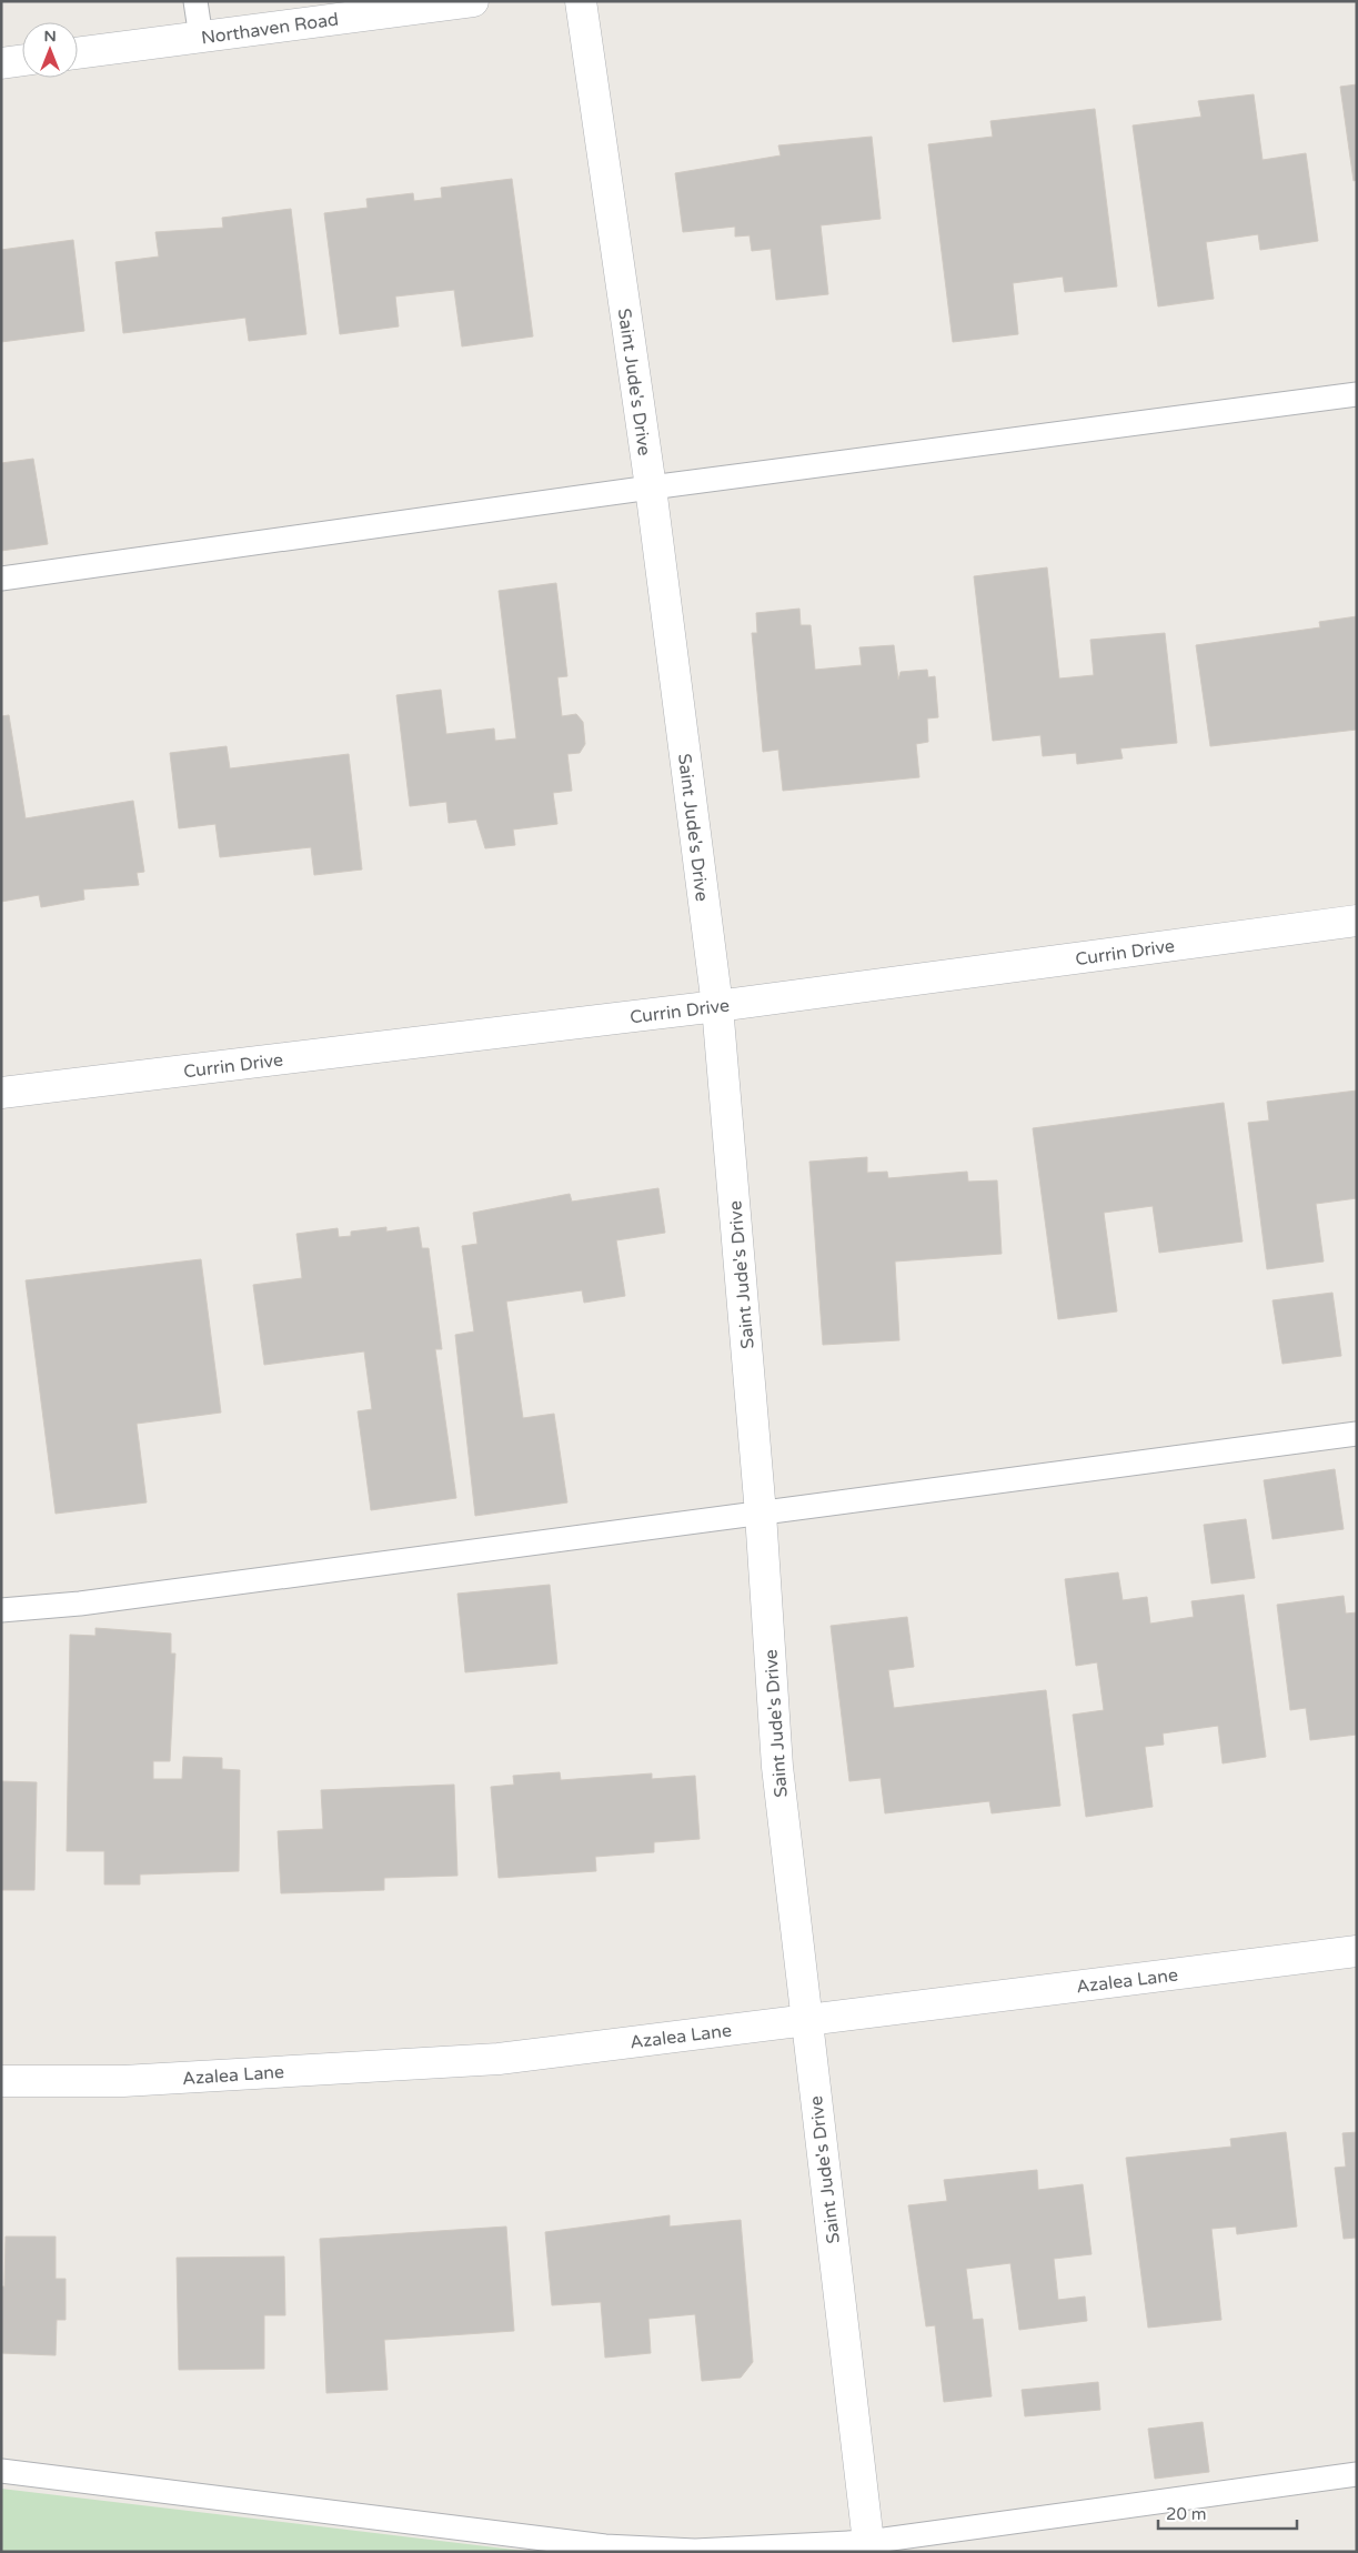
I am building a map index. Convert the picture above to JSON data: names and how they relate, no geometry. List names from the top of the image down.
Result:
{
  "streets": {
    "street": [
      "Northaven Road",
      "Saint Jude's Drive",
      "Currin Drive",
      "Azalea Lane"
    ]
  },
  "crossings": [
    ["Saint Jude's Drive", "Currin Drive"],
    ["Saint Jude's Drive", "Azalea Lane"]
  ],
  "scale_bar": "20 m",
  "north": "top"
}
